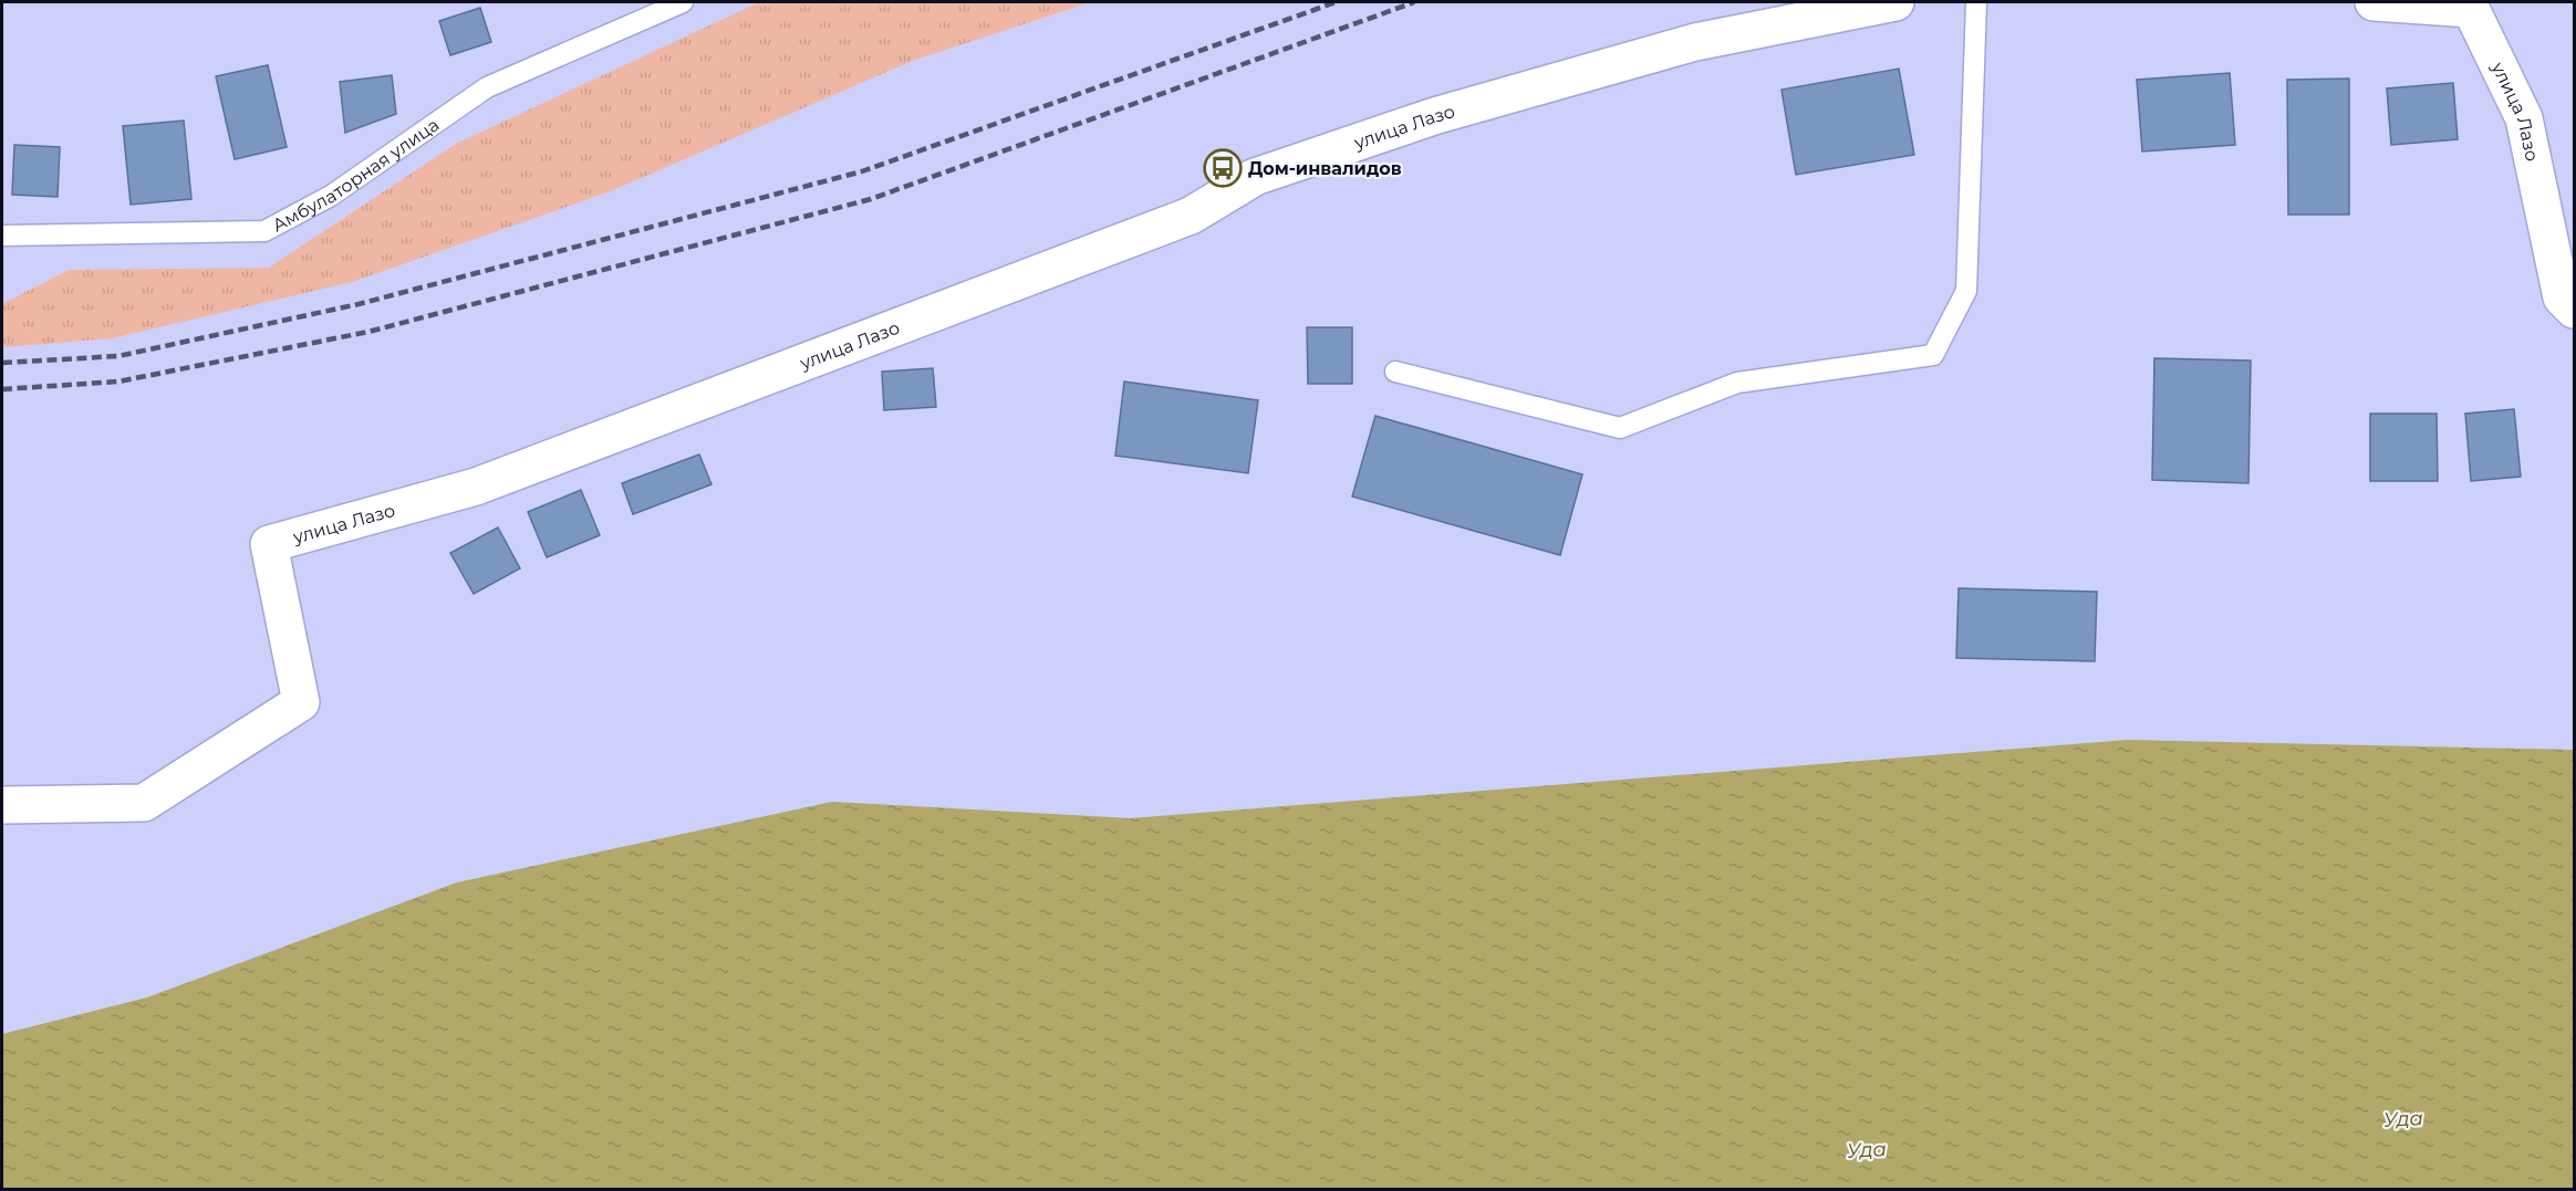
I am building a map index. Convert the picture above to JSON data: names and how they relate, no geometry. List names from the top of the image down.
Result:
{
  "streets": {
    "street": ["улица Лазо"],
    "lane": ["Амбулаторная улица"]
  },
  "water": ["Уда"],
  "places": {
    "bus stop": ["Дом-инвалидов"]
  }
}
